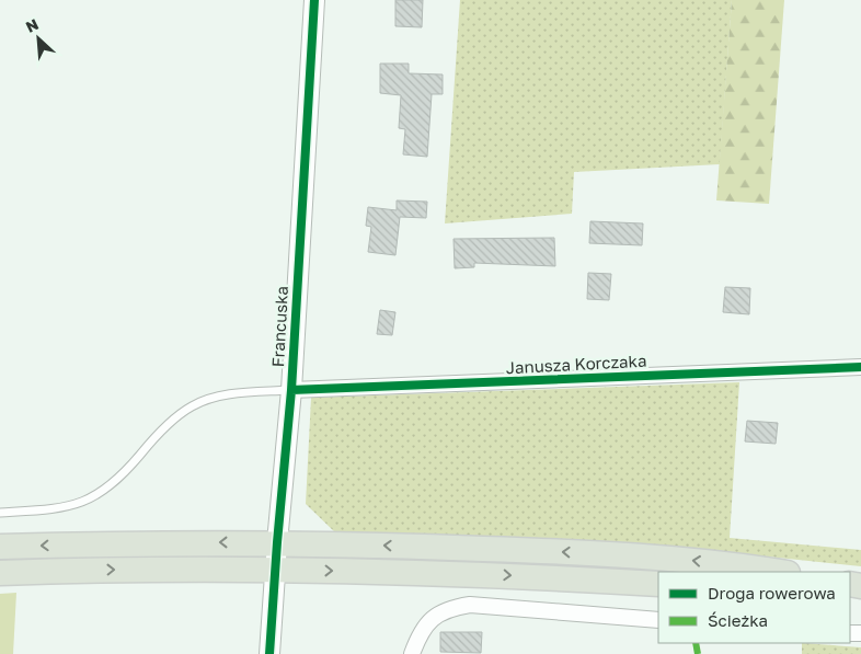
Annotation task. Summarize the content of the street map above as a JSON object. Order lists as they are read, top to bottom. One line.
{"streets":{"street":["Francuska","Janusza Korczaka"]},"crossings":[["Francuska","Janusza Korczaka"]],"legend":["Droga rowerowa","Ścieżka"],"north":"top left"}
